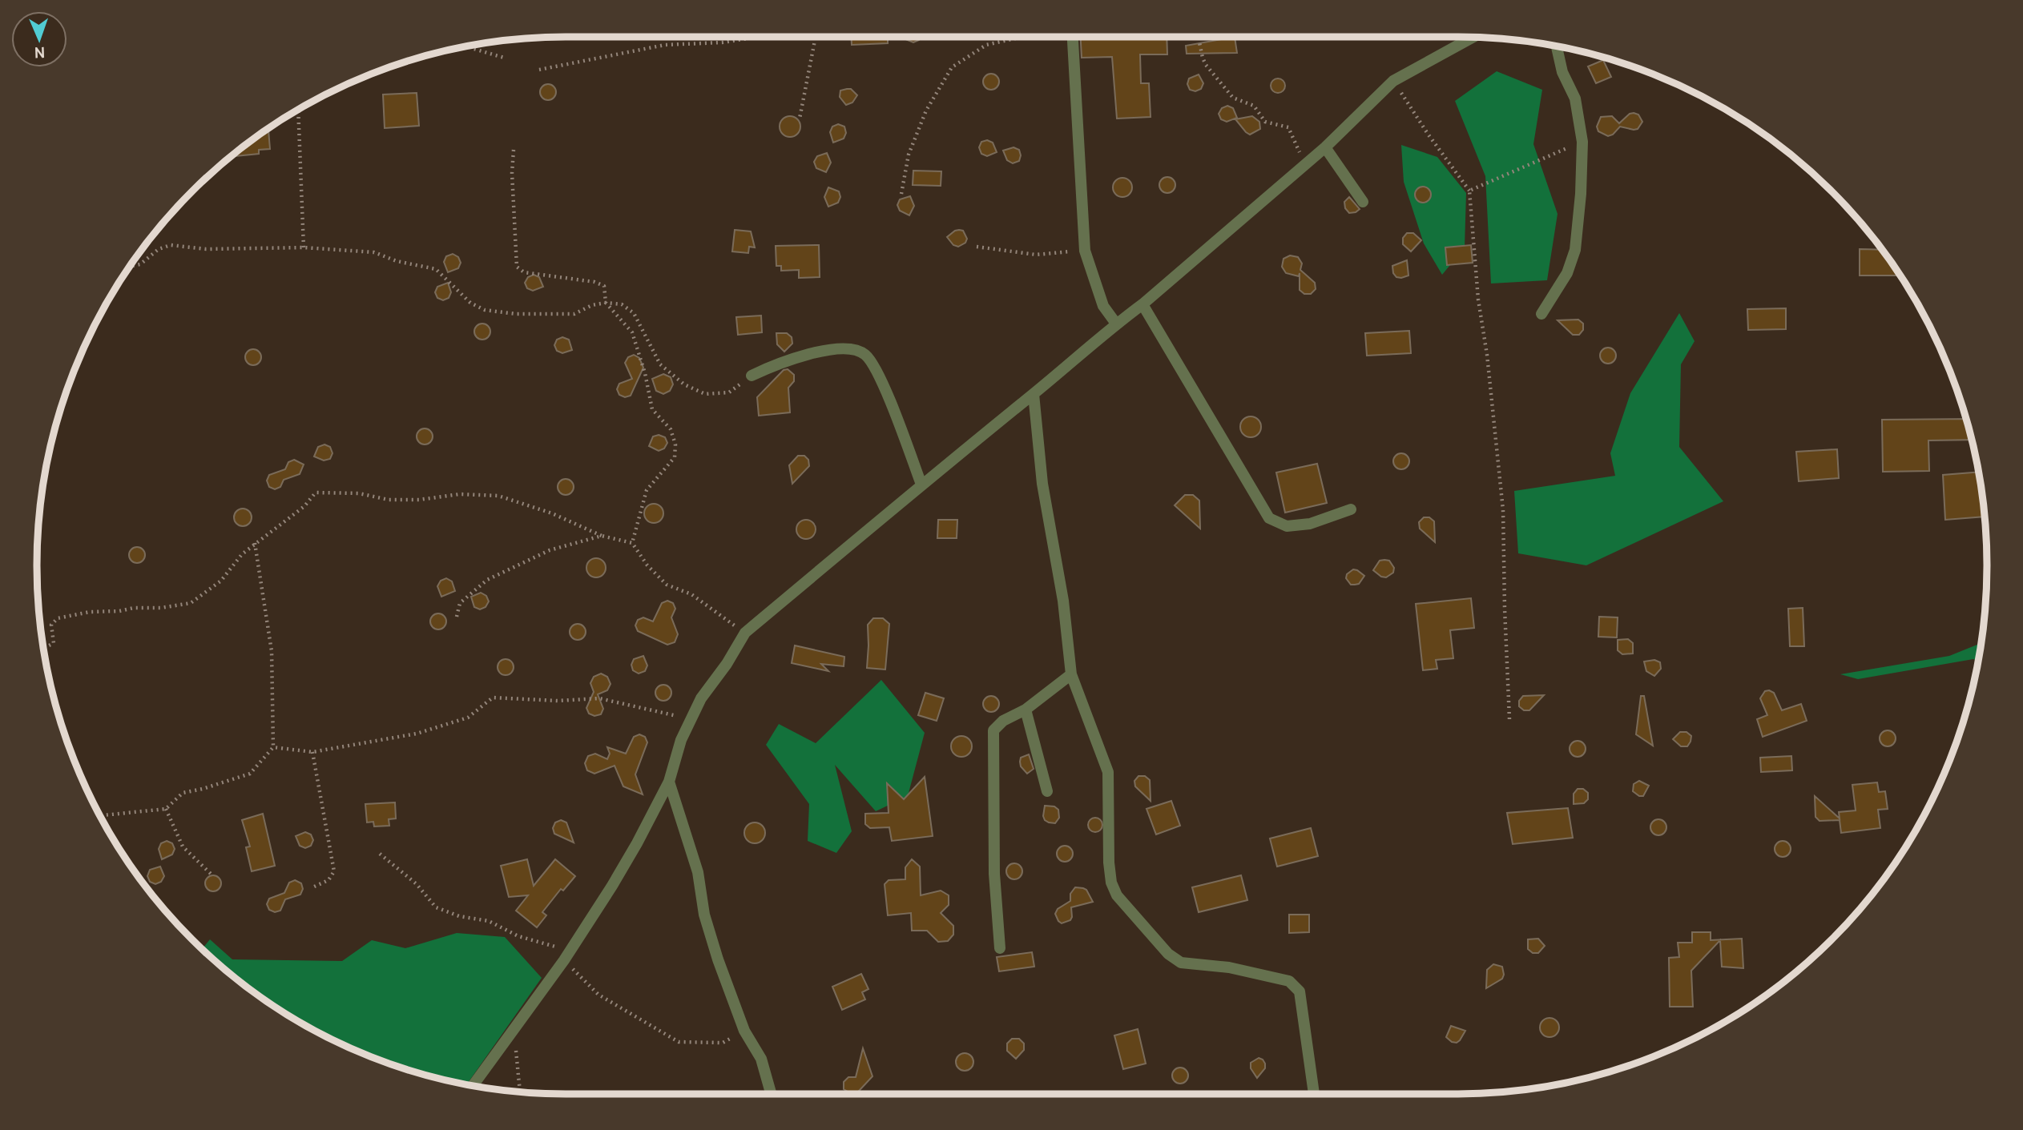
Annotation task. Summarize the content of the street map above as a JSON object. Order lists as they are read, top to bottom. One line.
{"north":"bottom"}
